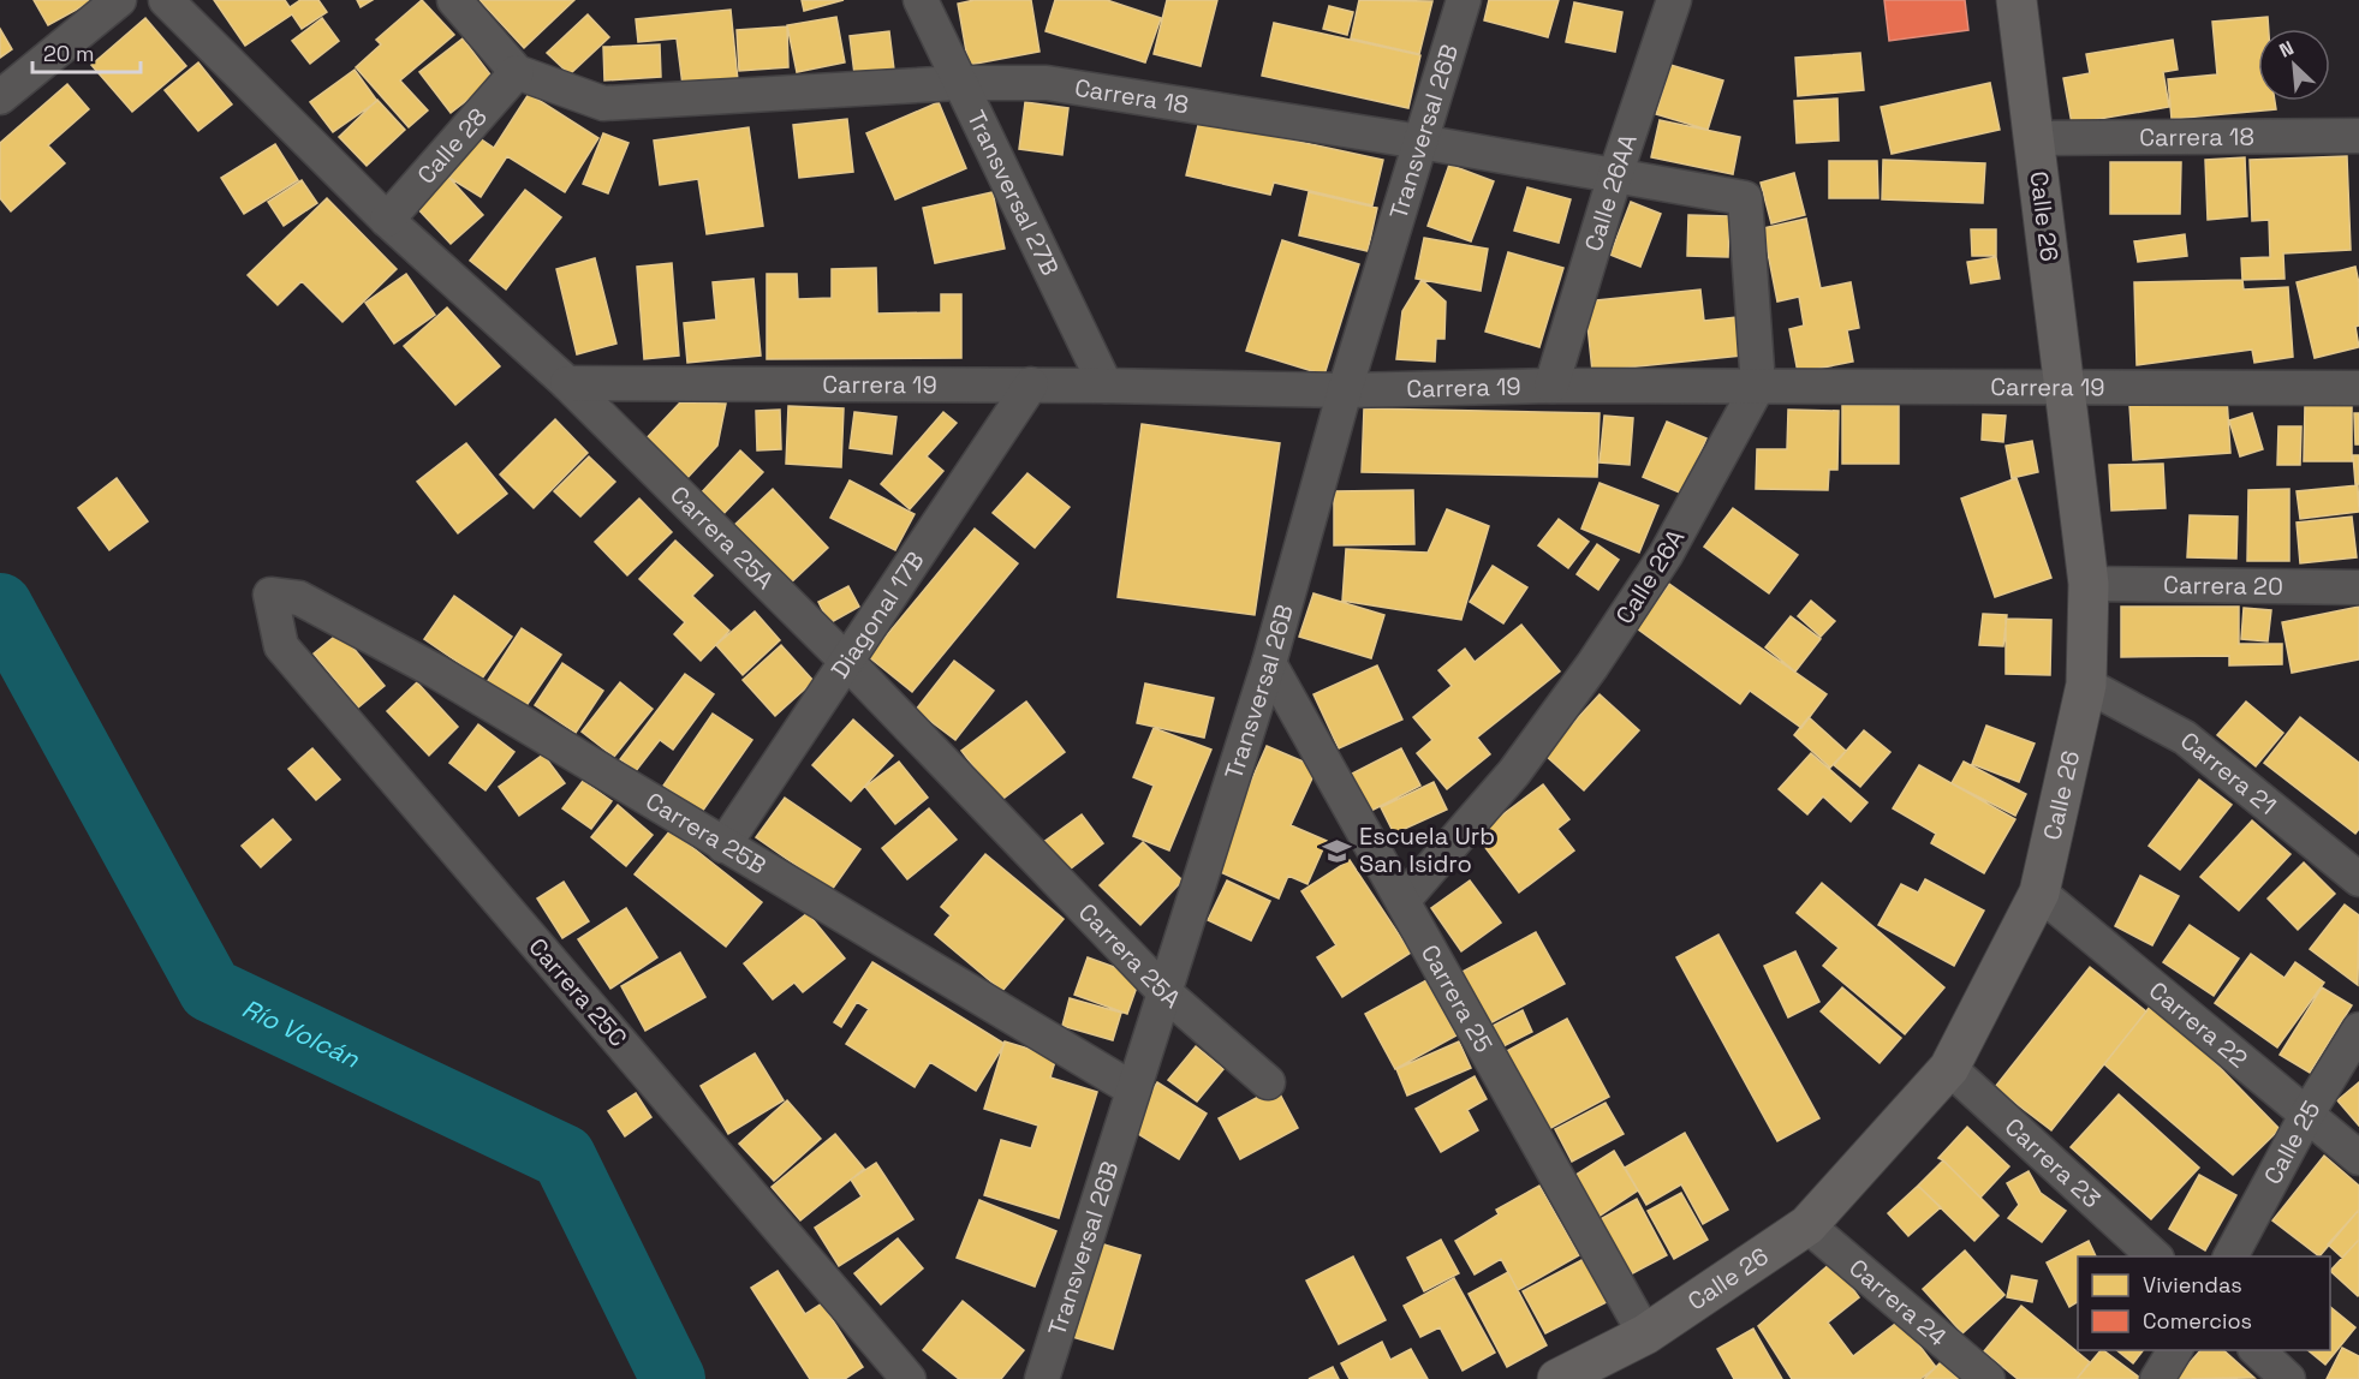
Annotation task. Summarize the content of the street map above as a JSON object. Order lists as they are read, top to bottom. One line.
{"streets":{"main road":["Calle 26"],"street":["Carrera 18","Transversal 26B","Calle 28","Calle 26AA","Transversal 27B","Carrera 19","Carrera 25A","Calle 26A","Carrera 20","Diagonal 17B","Carrera 21","Carrera 25B","Carrera 25C","Carrera 25","Carrera 22","Calle 25","Carrera 23","Carrera 24"]},"crossings":[["Carrera 18","Transversal 26B"],["Carrera 18","Calle 28"],["Carrera 18","Calle 26AA"],["Carrera 18","Transversal 27B"],["Carrera 18","Calle 26"],["Carrera 18","Carrera 19"],["Carrera 18","Calle 26A"],["Transversal 26B","Carrera 19"],["Transversal 26B","Carrera 25A"],["Transversal 26B","Carrera 25B"],["Transversal 26B","Carrera 25"],["Calle 28","Carrera 25A"],["Calle 26AA","Carrera 19"],["Transversal 27B","Carrera 19"],["Calle 26","Carrera 19"],["Calle 26","Carrera 20"],["Calle 26","Carrera 21"],["Calle 26","Carrera 25"],["Calle 26","Carrera 22"],["Calle 26","Carrera 23"],["Calle 26","Carrera 24"],["Carrera 19","Carrera 25A"],["Carrera 19","Calle 26A"],["Carrera 19","Diagonal 17B"],["Carrera 25A","Diagonal 17B"],["Calle 26A","Carrera 25"],["Diagonal 17B","Carrera 25B"],["Carrera 25B","Carrera 25C"],["Carrera 22","Calle 25"]],"water":["Río Volcán"],"places":{"school or university":["Escuela Urb San Isidro"]},"legend":["Viviendas","Comercios"],"scale_bar":"20 m","north":"top left"}
